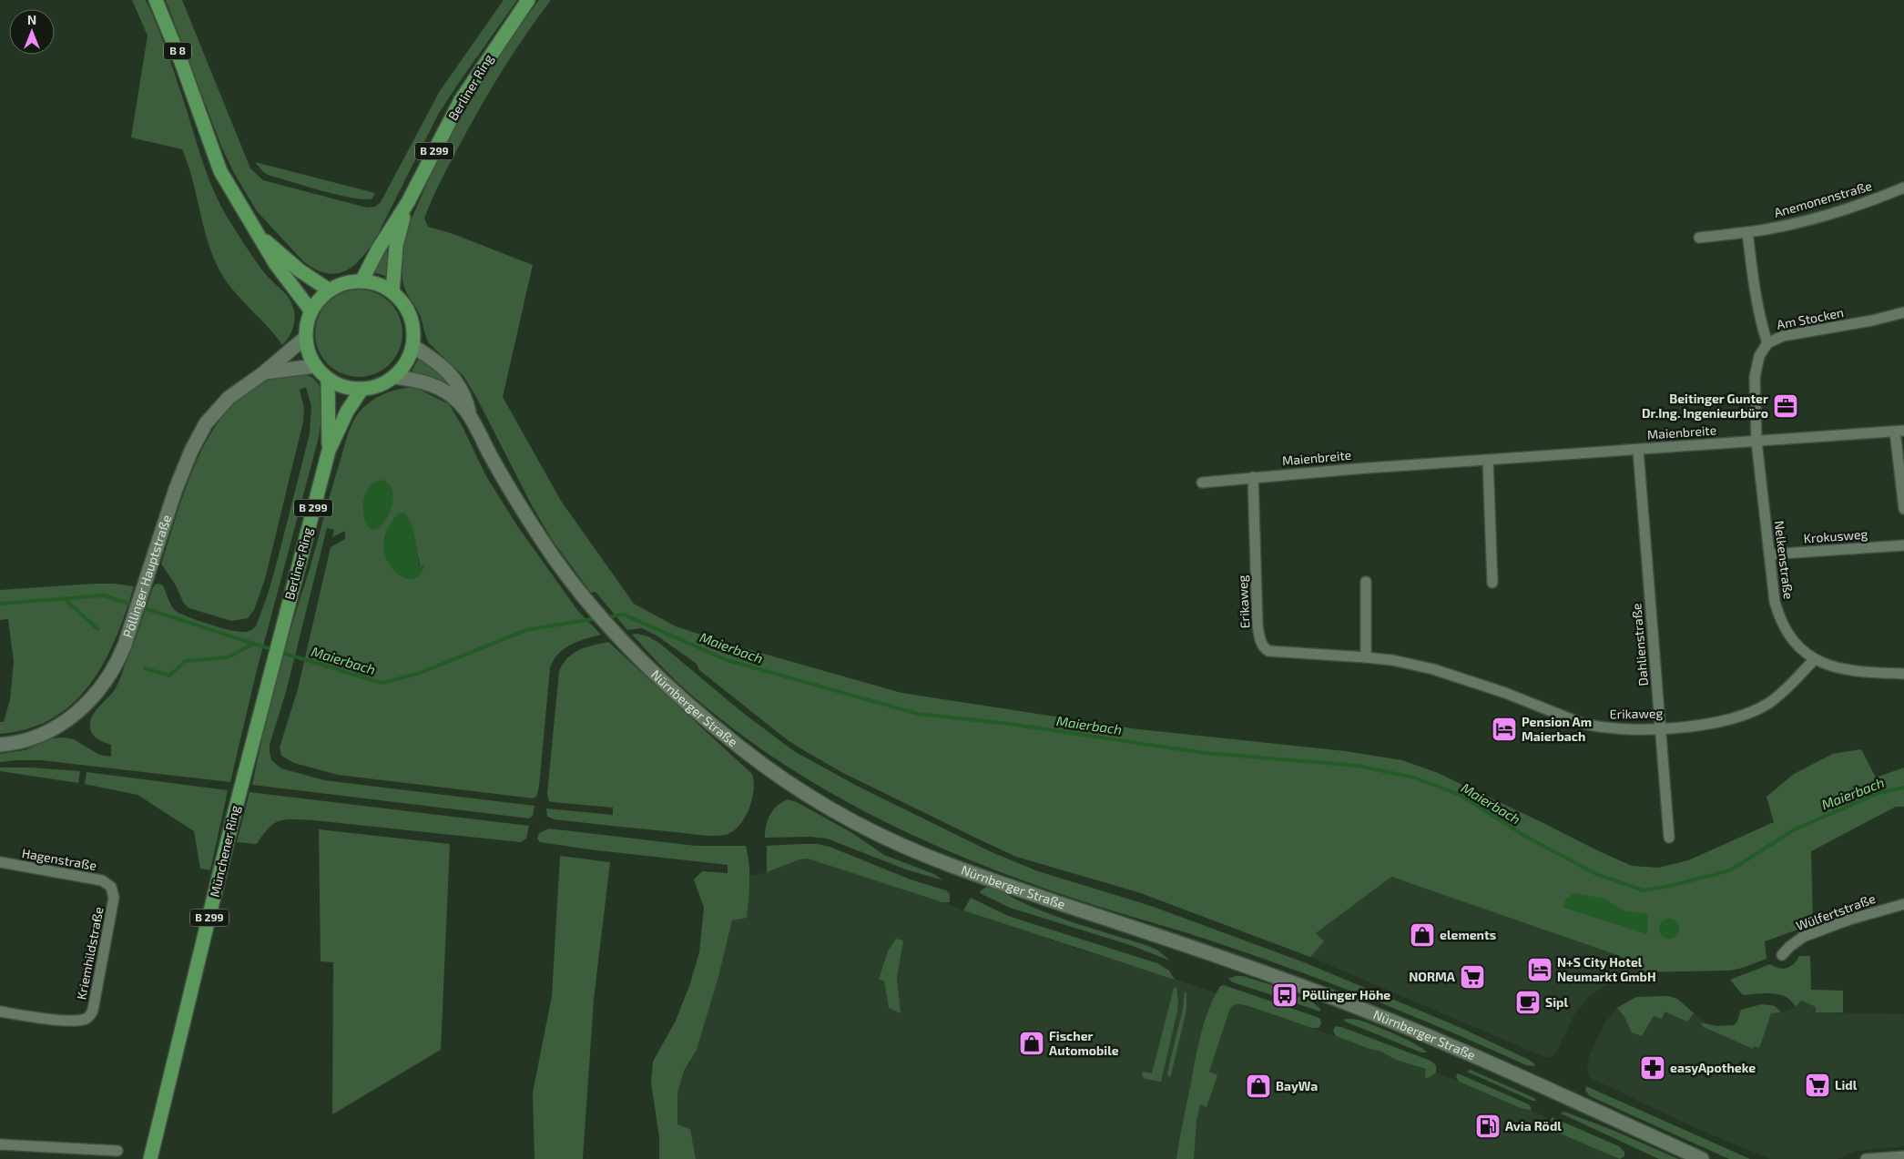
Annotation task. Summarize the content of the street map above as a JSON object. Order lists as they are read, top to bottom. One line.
{"streets":{"main road":["B 8","Berliner Ring","B 299","Pöllinger Hauptstraße","Nürnberger Straße","Münchener Ring"],"street":["Anemonenstraße","Am Stocken","Maienbreite","Krokusweg","Nelkenstraße","Erikaweg","Dahlienstraße","Hagenstraße","Wülfertstraße","Kriemhildstraße"]},"crossings":[["B 8","Berliner Ring"],["B 8","Pöllinger Hauptstraße"],["B 8","Nürnberger Straße"],["Berliner Ring","Pöllinger Hauptstraße"],["Berliner Ring","Nürnberger Straße"],["Berliner Ring","Münchener Ring"],["Am Stocken","Maienbreite"],["Am Stocken","Nelkenstraße"],["Maienbreite","Nelkenstraße"],["Maienbreite","Erikaweg"],["Maienbreite","Dahlienstraße"],["Krokusweg","Nelkenstraße"],["Nelkenstraße","Erikaweg"],["Pöllinger Hauptstraße","Nürnberger Straße"],["Erikaweg","Dahlienstraße"],["Hagenstraße","Kriemhildstraße"]],"water":["Maierbach"],"places":{"office":["Beitinger Gunter Dr.Ing. Ingenieurbüro"],"hotel":["Pension Am Maierbach","N+S City Hotel Neumarkt GmbH"],"shop":["elements","Fischer Automobile","BayWa"],"supermarket":["NORMA","Lidl"],"bus stop":["Pöllinger Höhe"],"cafe":["Sipl"],"pharmacy":["easyApotheke"],"fuel station":["Avia Rödl"]},"north":"top"}
